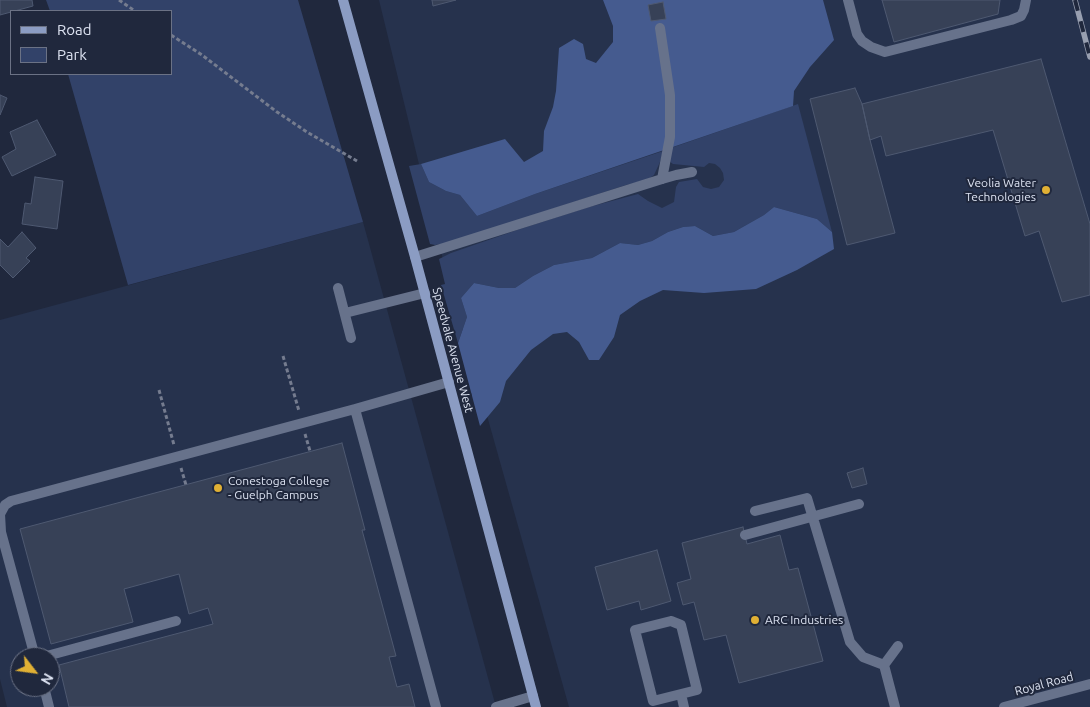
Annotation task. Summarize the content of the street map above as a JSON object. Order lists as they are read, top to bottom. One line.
{"streets":{"main road":["Speedvale Avenue West"],"street":["Royal Road"]},"places":["Veolia Water Technologies","Conestoga College - Guelph Campus","ARC Industries"],"legend":["Road","Park"],"north":"bottom right"}
